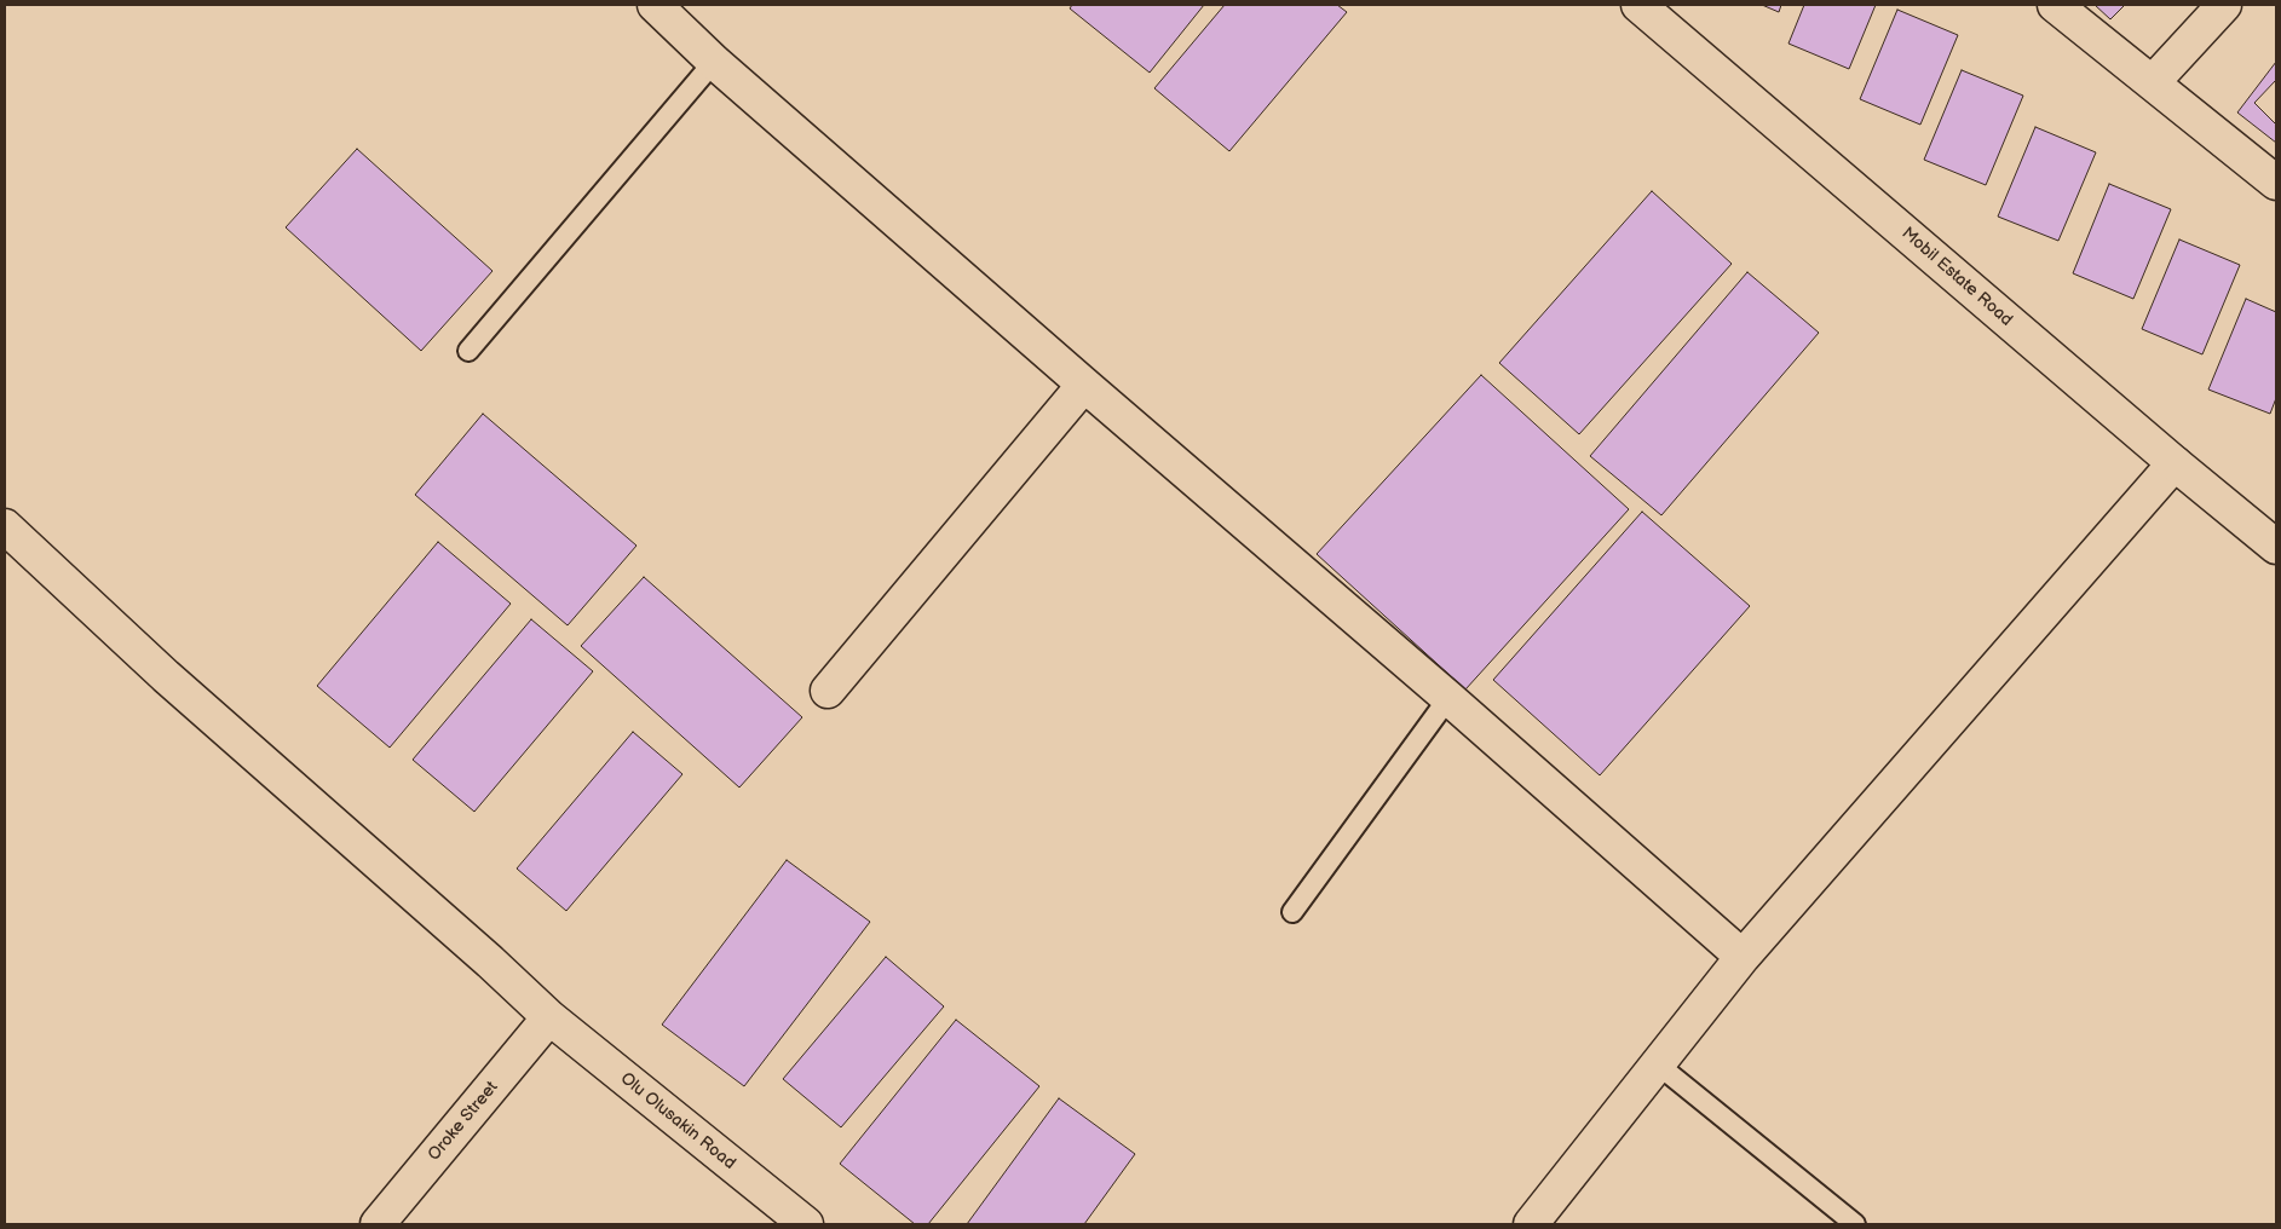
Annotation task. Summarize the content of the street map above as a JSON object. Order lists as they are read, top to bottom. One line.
{"streets":{"street":["Mobil Estate Road","Oroke Street","Olu Olusakin Road"]},"crossings":[["Oroke Street","Olu Olusakin Road"]]}
